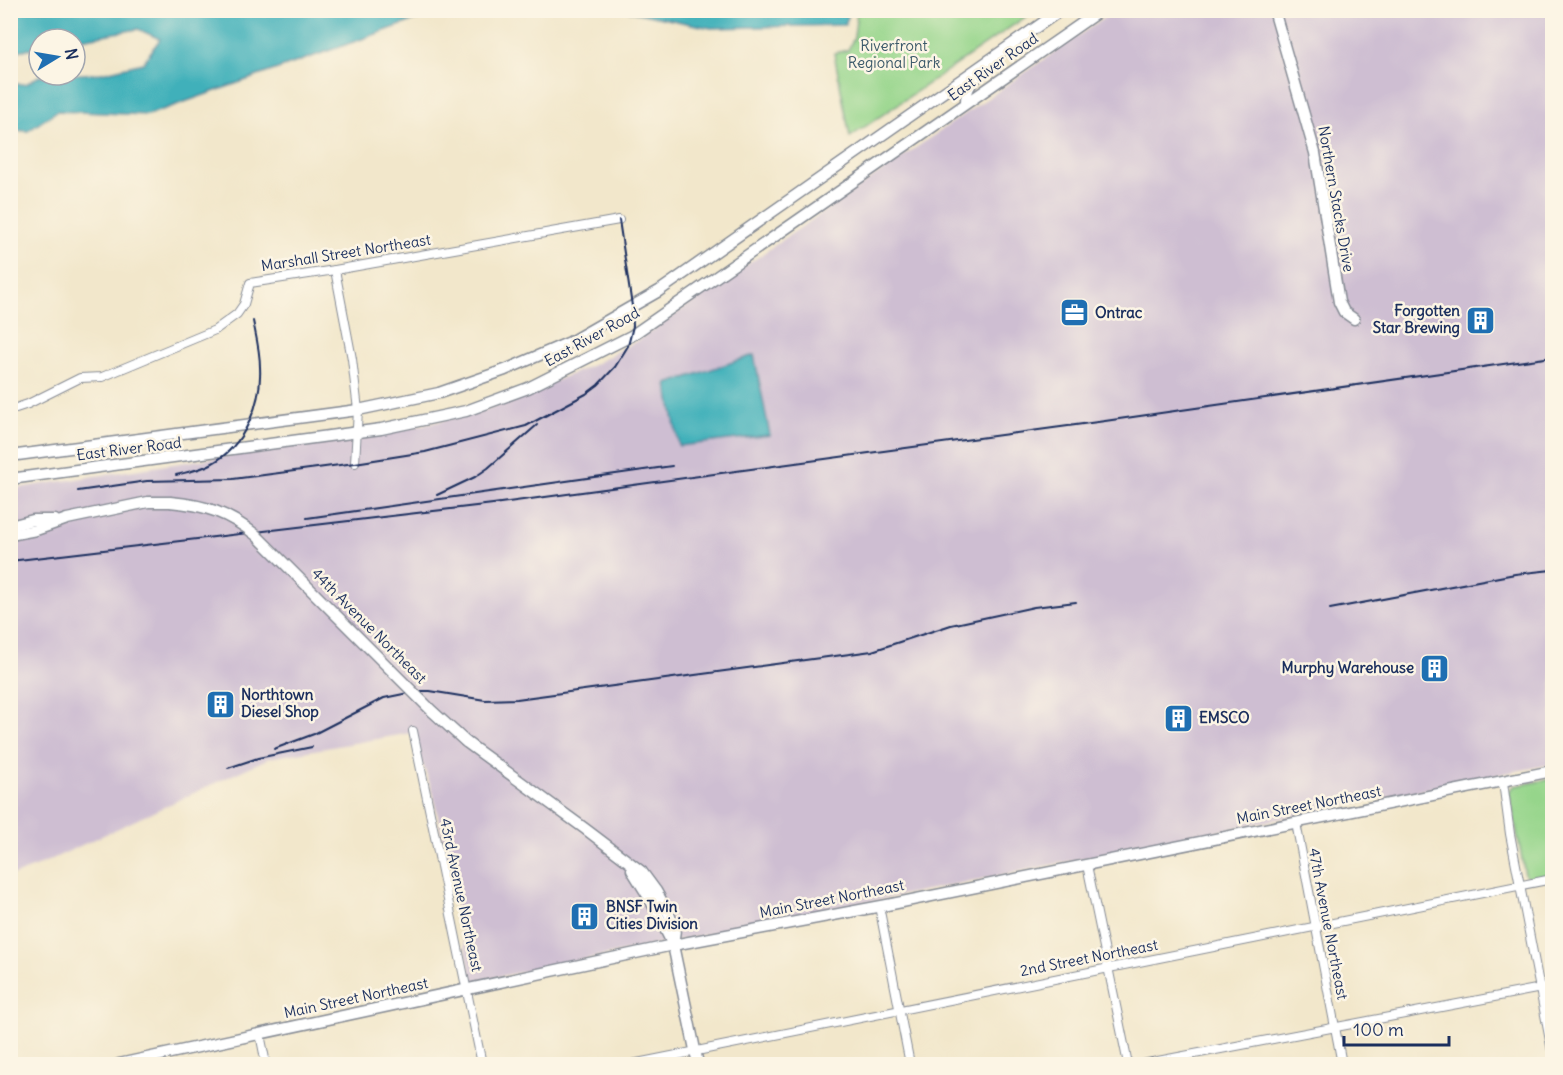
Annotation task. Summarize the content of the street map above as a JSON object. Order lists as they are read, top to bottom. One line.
{"streets":{"street":["East River Road","Northern Stacks Drive","Marshall Street Northeast","44th Avenue Northeast","Main Street Northeast","43rd Avenue Northeast","47th Avenue Northeast","2nd Street Northeast"]},"crossings":[["44th Avenue Northeast","Main Street Northeast"],["44th Avenue Northeast","2nd Street Northeast"],["Main Street Northeast","43rd Avenue Northeast"],["Main Street Northeast","47th Avenue Northeast"],["47th Avenue Northeast","2nd Street Northeast"]],"parks":["Riverfront Regional Park"],"places":{"office":["Ontrac"],"building":["Forgotten Star Brewing","Murphy Warehouse","Northtown Diesel Shop","EMSCO","BNSF Twin Cities Division"]},"scale_bar":"100 m","north":"right"}
